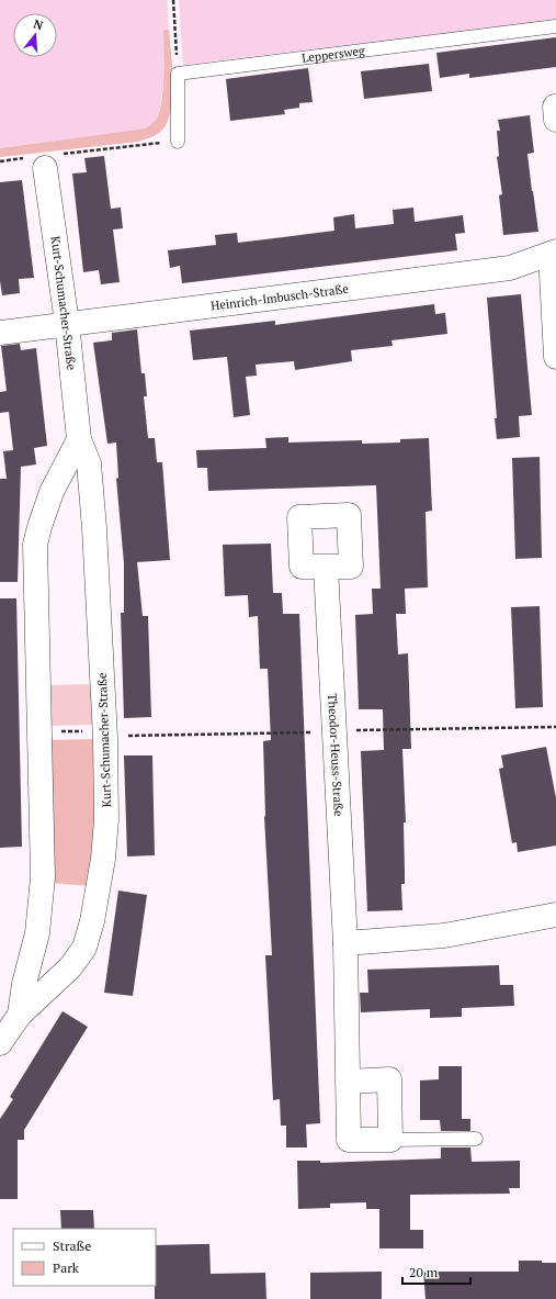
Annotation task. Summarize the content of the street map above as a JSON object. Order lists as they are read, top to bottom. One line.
{"streets":{"street":["Heinrich-Imbusch-Straße","Kurt-Schumacher-Straße","Theodor-Heuss-Straße"],"lane":["Leppersweg"]},"crossings":[["Heinrich-Imbusch-Straße","Kurt-Schumacher-Straße"]],"legend":["Straße","Park"],"scale_bar":"20 m","north":"top"}
